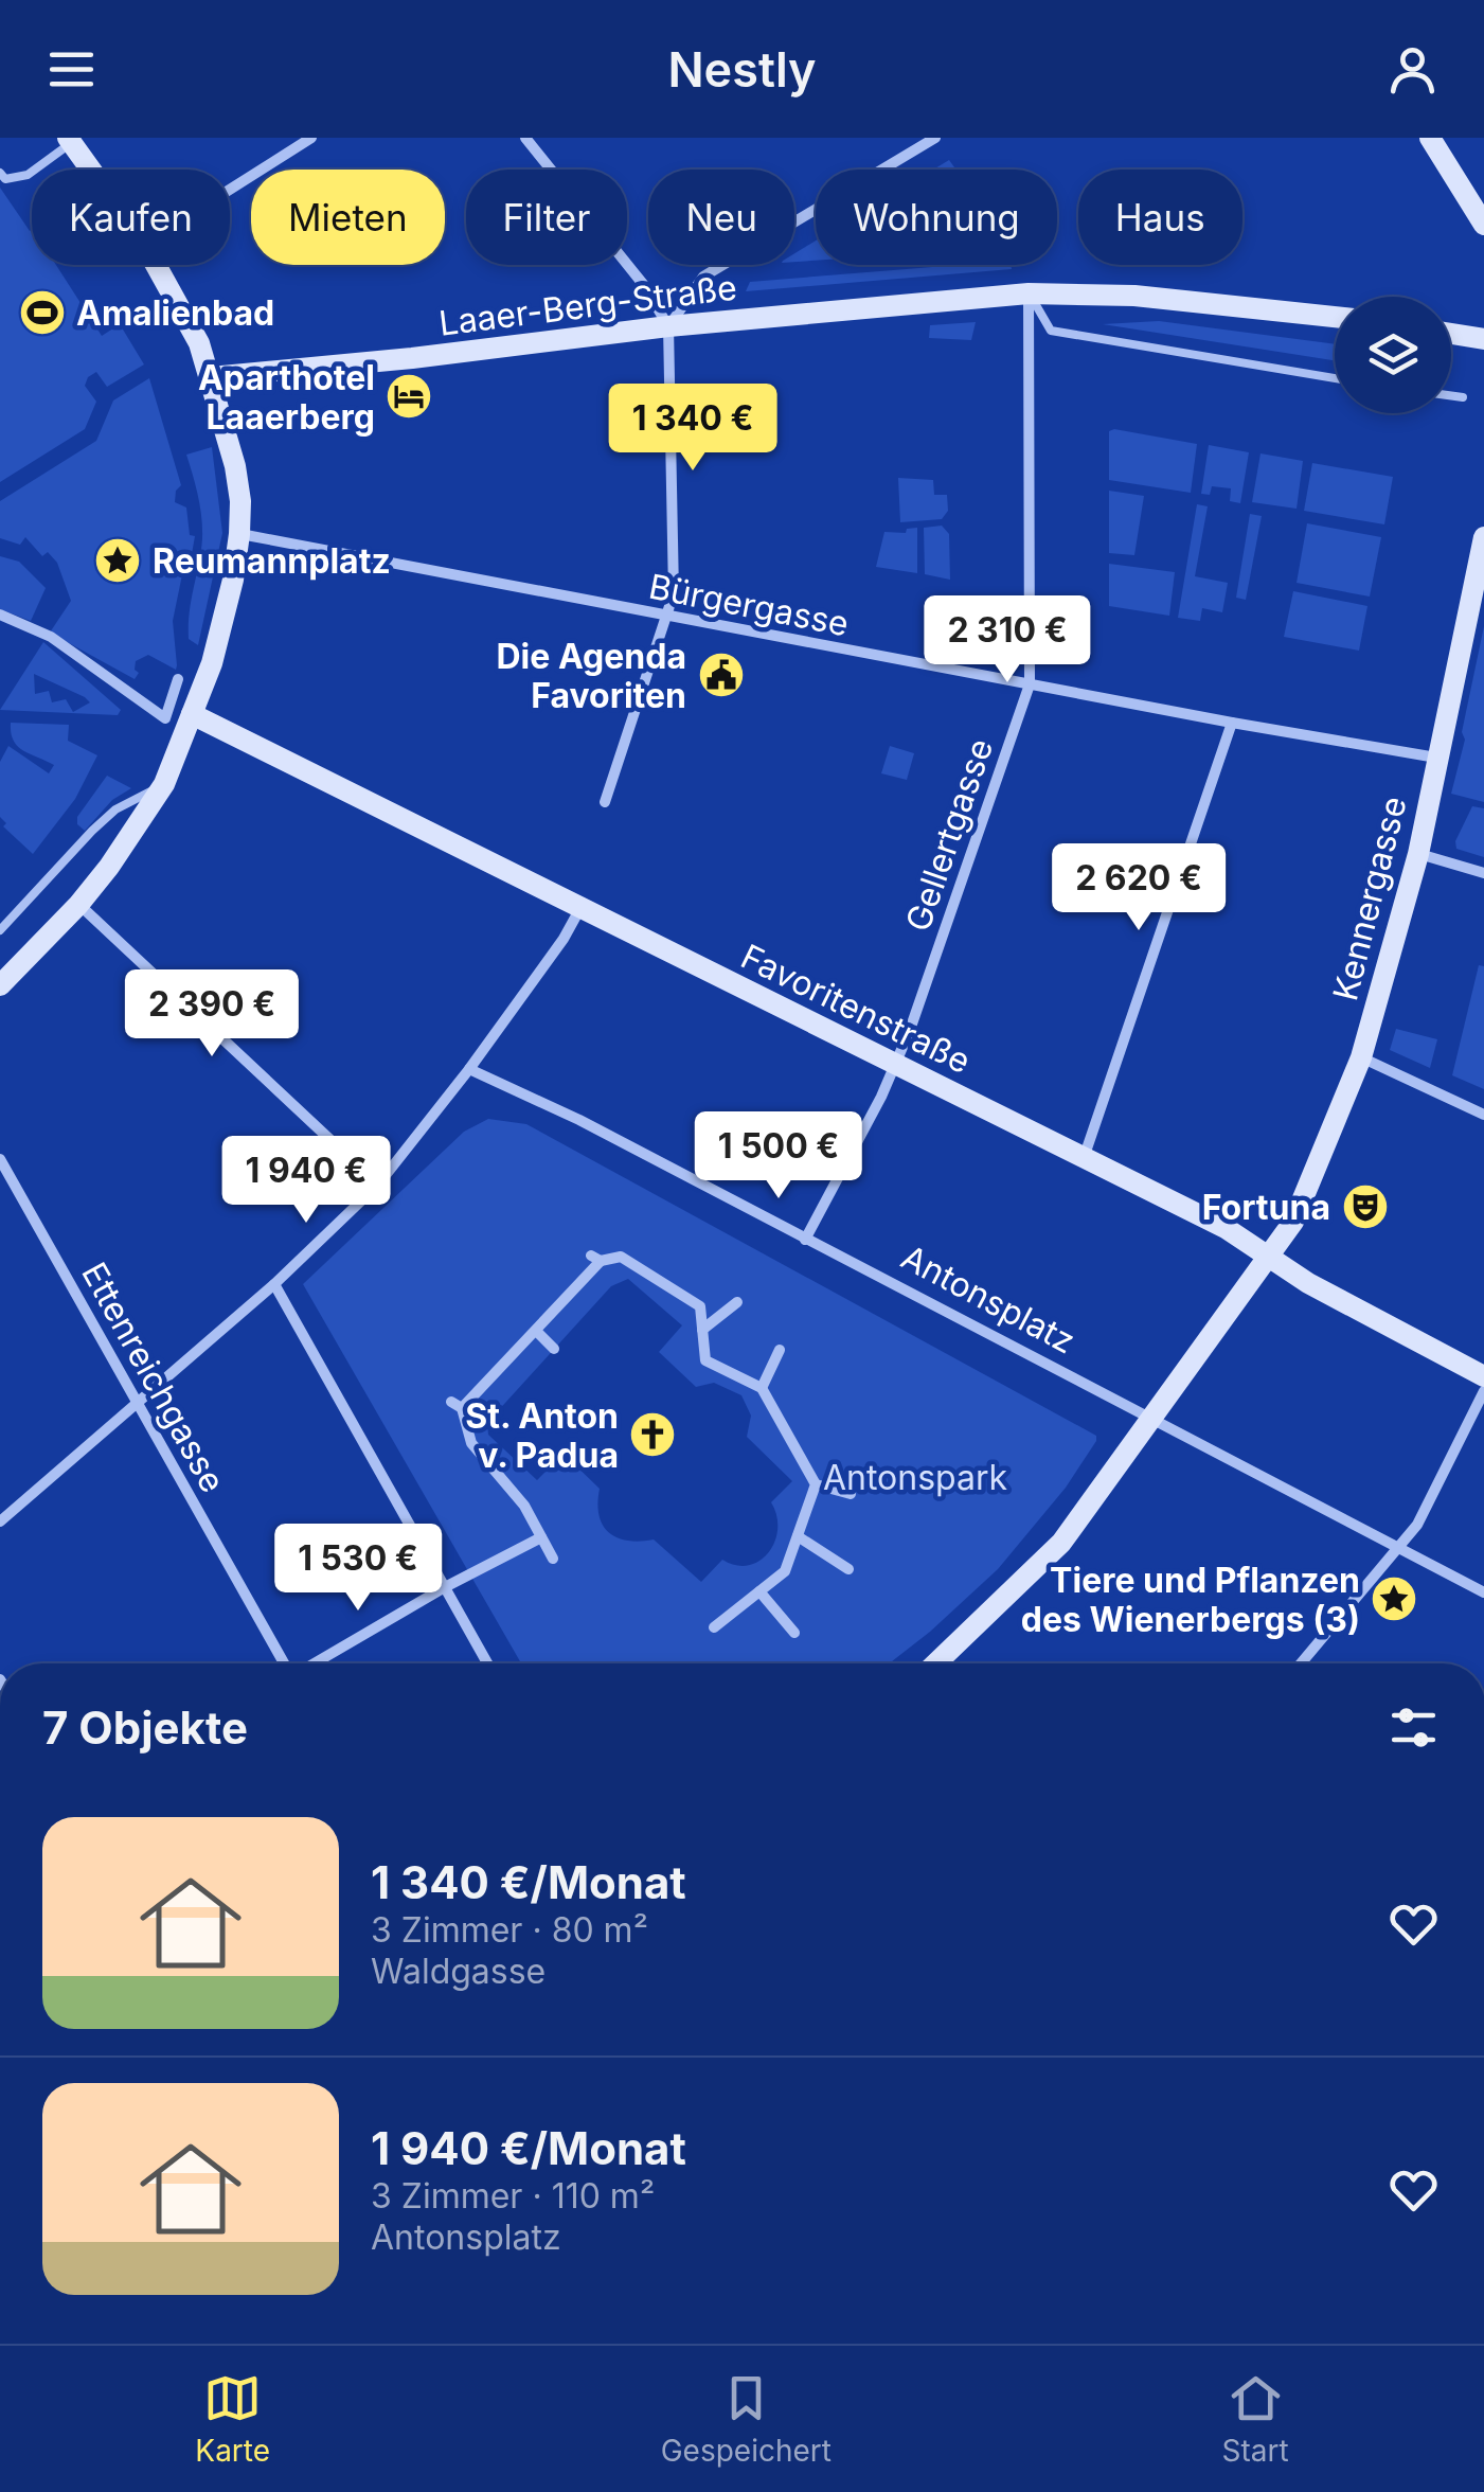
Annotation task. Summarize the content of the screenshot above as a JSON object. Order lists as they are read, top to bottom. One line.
{"streets":{"main road":["Laaer-Berg-Straße","Kennergasse","Favoritenstraße"],"street":["Bürgergasse","Gellertgasse","Antonsplatz","Ettenreichgasse"]},"crossings":[["Laaer-Berg-Straße","Gellertgasse"],["Bürgergasse","Gellertgasse"],["Bürgergasse","Kennergasse"],["Gellertgasse","Favoritenstraße"],["Gellertgasse","Antonsplatz"],["Kennergasse","Favoritenstraße"],["Kennergasse","Antonsplatz"]],"parks":["Antonspark"],"places":{"sports":["Amalienbad"],"hotel":["Aparthotel Laaerberg"],"place":["Reumannplatz","Tiere und Pflanzen des Wienerbergs (3)"],"public building":["Die Agenda Favoriten"],"theatre":["Fortuna"],"church":["St. Anton v. Padua"]},"page":{"header":"Nestly","chip":["Kaufen","Mieten","Filter","Neu","Wohnung","Haus"],"price":["1 340 €","2 310 €","2 620 €","2 390 €","1 500 €","1 940 €","1 530 €"],"heading":"7 Objekte","list":[{"name":"1 340 €/Monat","note":"3 Zimmer · 80 m² · Waldgasse"},{"name":"1 940 €/Monat","note":"3 Zimmer · 110 m² · Antonsplatz"}],"tabs":["Karte","Gespeichert","Start"]}}
